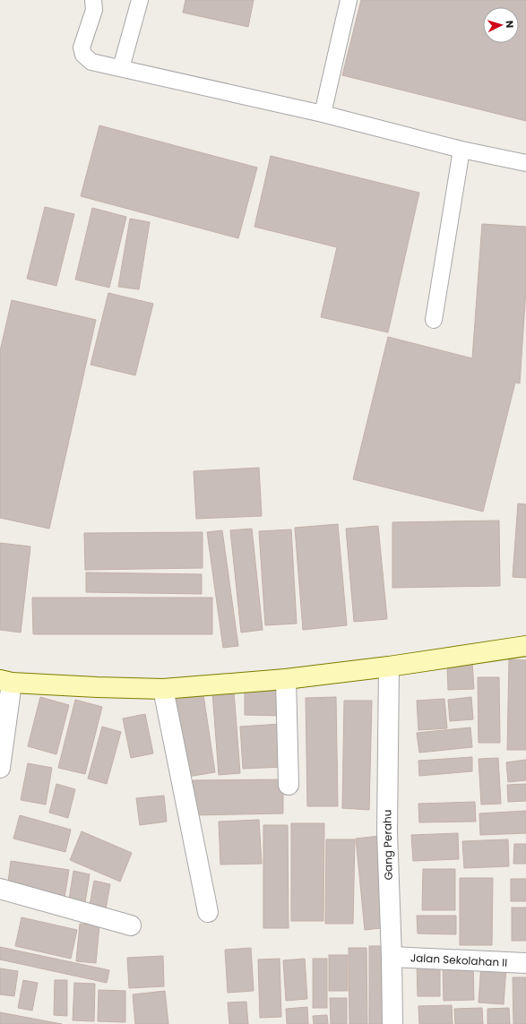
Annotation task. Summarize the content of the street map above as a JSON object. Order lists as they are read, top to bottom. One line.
{"streets":{"street":["Gang Perahu","Jalan Sekolahan II"]},"crossings":[["Gang Perahu","Jalan Sekolahan II"]],"north":"right"}
